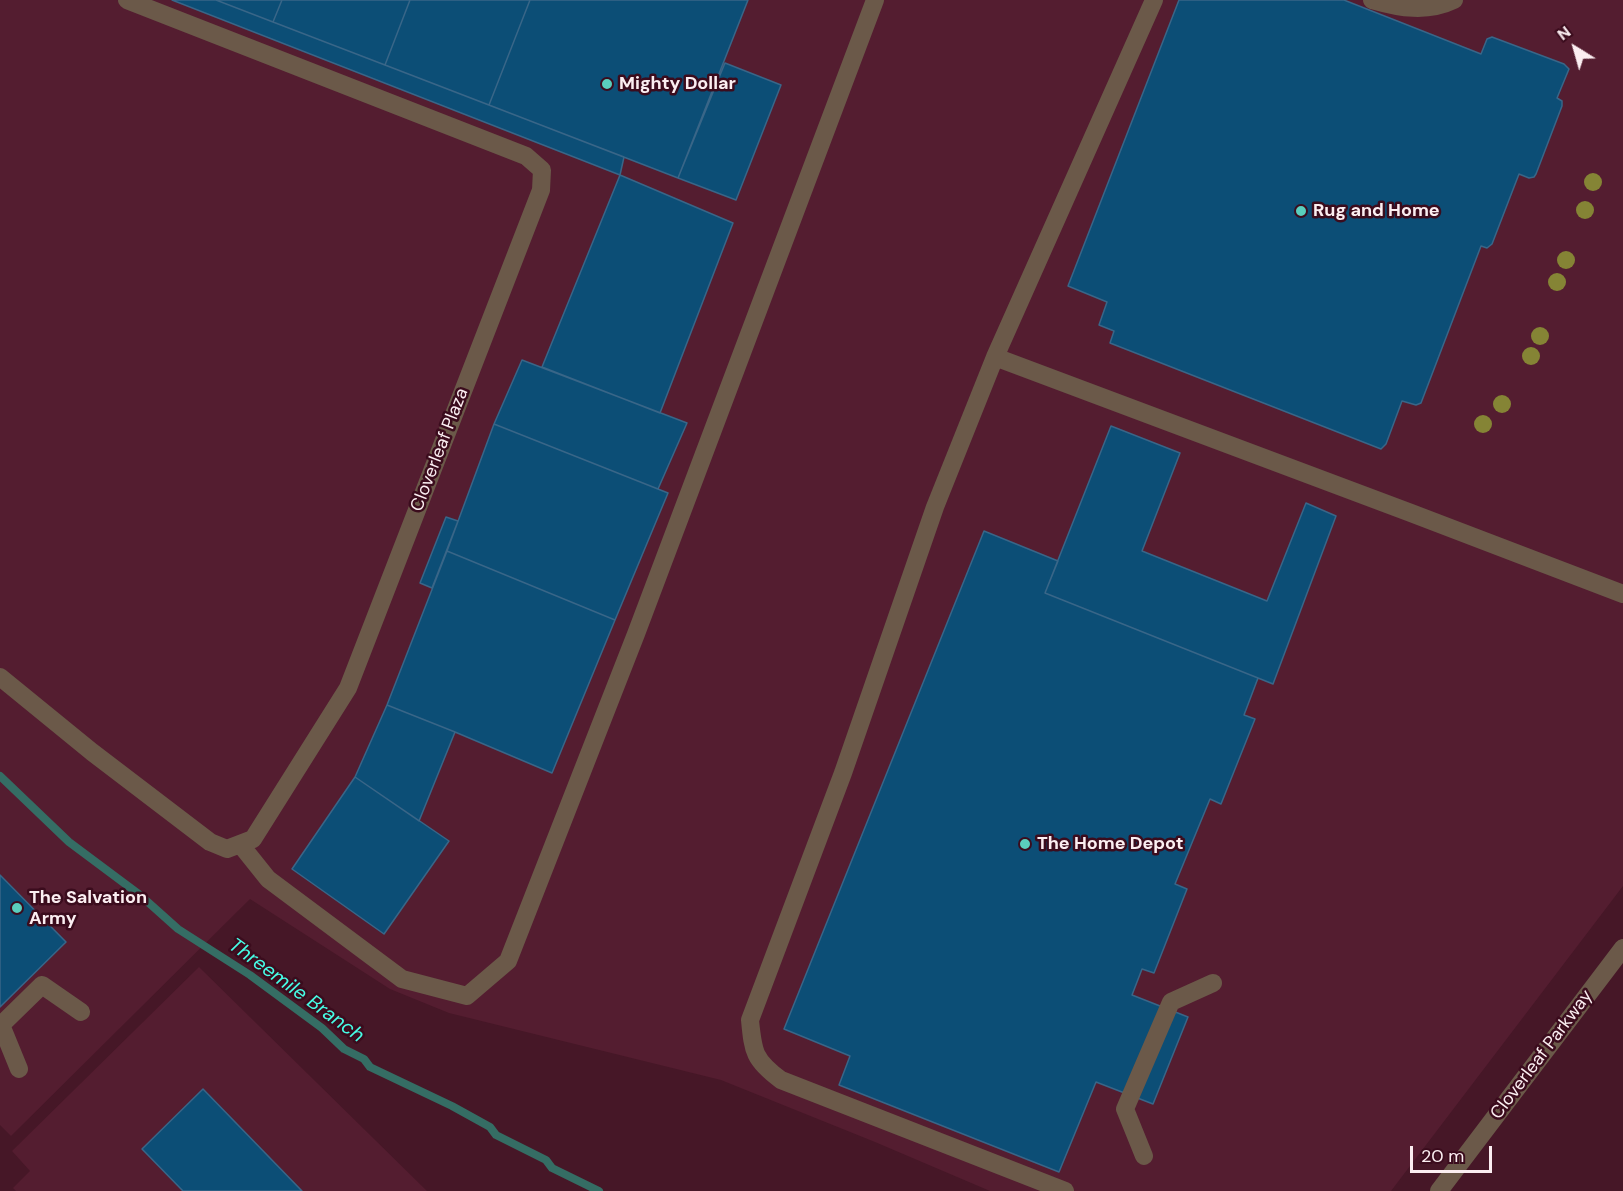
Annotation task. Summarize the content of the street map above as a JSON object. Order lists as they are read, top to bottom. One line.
{"streets":{"street":["Cloverleaf Plaza","Cloverleaf Parkway"]},"water":["Threemile Branch"],"places":["Mighty Dollar","Rug and Home","The Home Depot","The Salvation Army"],"scale_bar":"20 m","north":"top left"}
